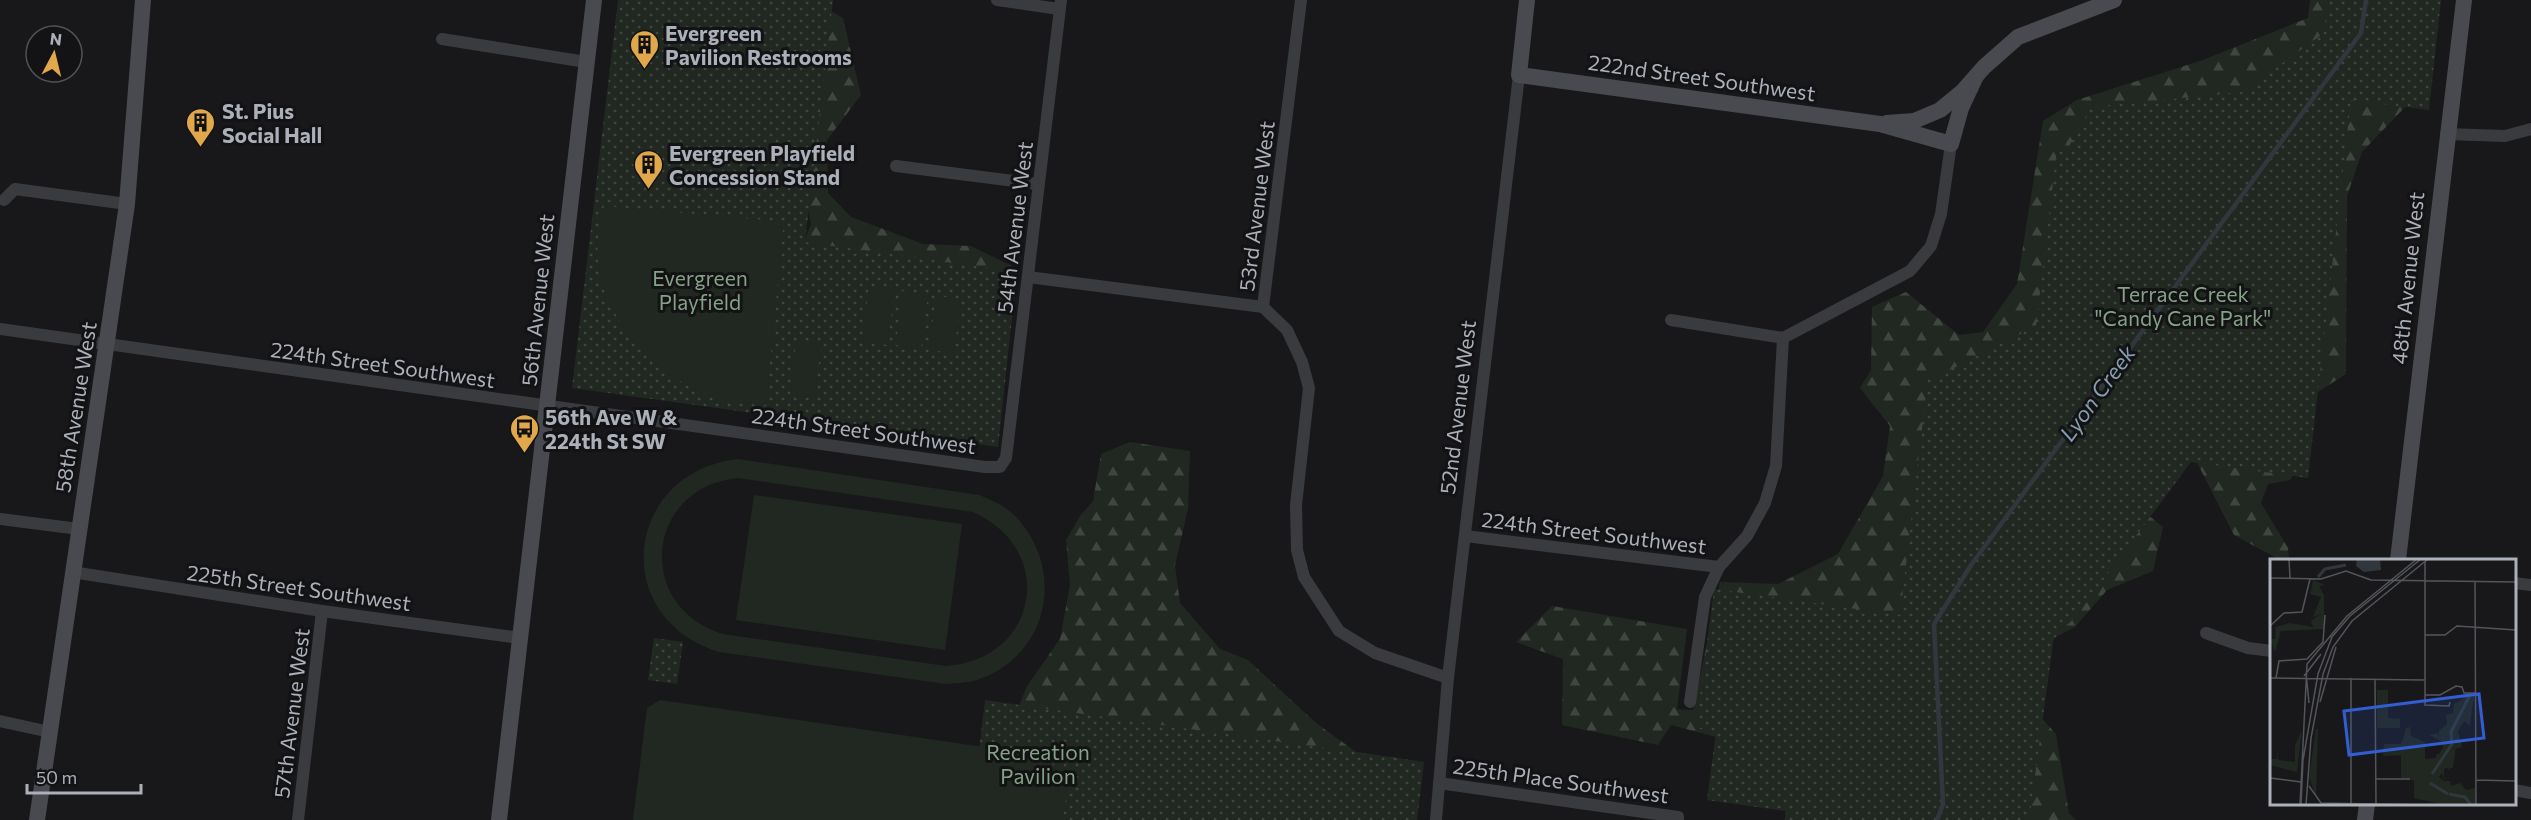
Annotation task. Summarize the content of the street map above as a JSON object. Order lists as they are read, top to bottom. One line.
{"streets":{"street":["222nd Street Southwest","53rd Avenue West","54th Avenue West","48th Avenue West","56th Avenue West","224th Street Southwest","58th Avenue West","52nd Avenue West","225th Street Southwest","57th Avenue West","225th Place Southwest"]},"crossings":[["222nd Street Southwest","52nd Avenue West"],["53rd Avenue West","52nd Avenue West"],["54th Avenue West","224th Street Southwest"],["56th Avenue West","224th Street Southwest"],["56th Avenue West","225th Street Southwest"],["224th Street Southwest","58th Avenue West"],["224th Street Southwest","52nd Avenue West"],["58th Avenue West","225th Street Southwest"],["52nd Avenue West","225th Place Southwest"],["225th Street Southwest","57th Avenue West"]],"water":["Lyon Creek"],"parks":["Evergreen Playfield","Terrace Creek \"Candy Cane Park\"","Recreation Pavilion"],"places":{"building":["Evergreen Pavilion Restrooms","St. Pius Social Hall","Evergreen Playfield Concession Stand"],"bus stop":["56th Ave W & 224th St SW"]},"scale_bar":"50 m","north":"top"}
